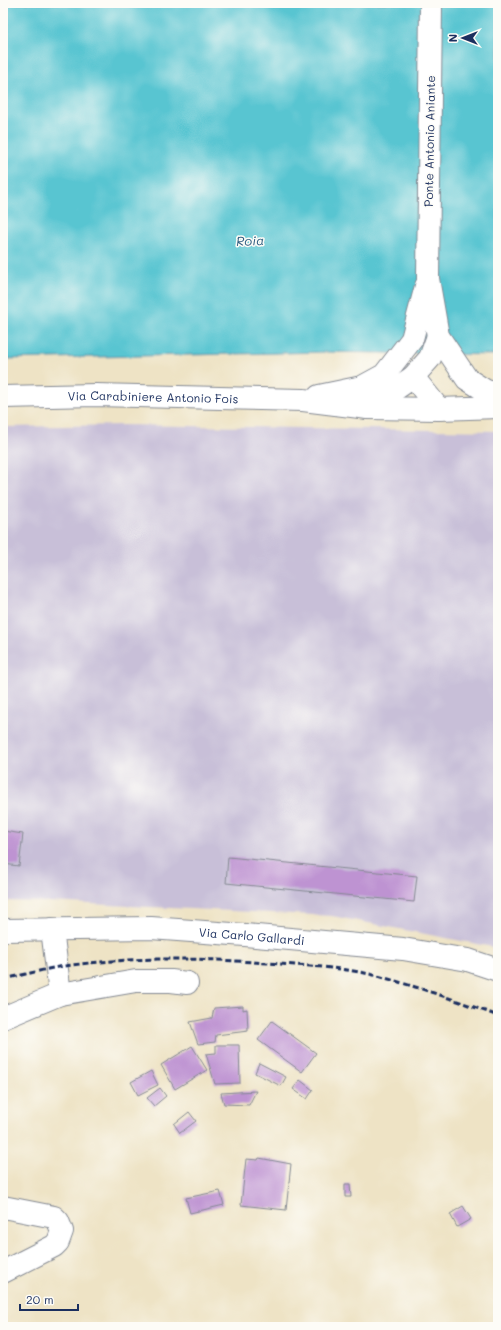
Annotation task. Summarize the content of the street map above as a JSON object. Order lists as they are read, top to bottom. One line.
{"streets":{"street":["Ponte Antonio Aniante","Via Carabiniere Antonio Fois","Via Carlo Gallardi"]},"crossings":[["Ponte Antonio Aniante","Via Carabiniere Antonio Fois"]],"water":["Roia"],"scale_bar":"20 m","north":"left"}
